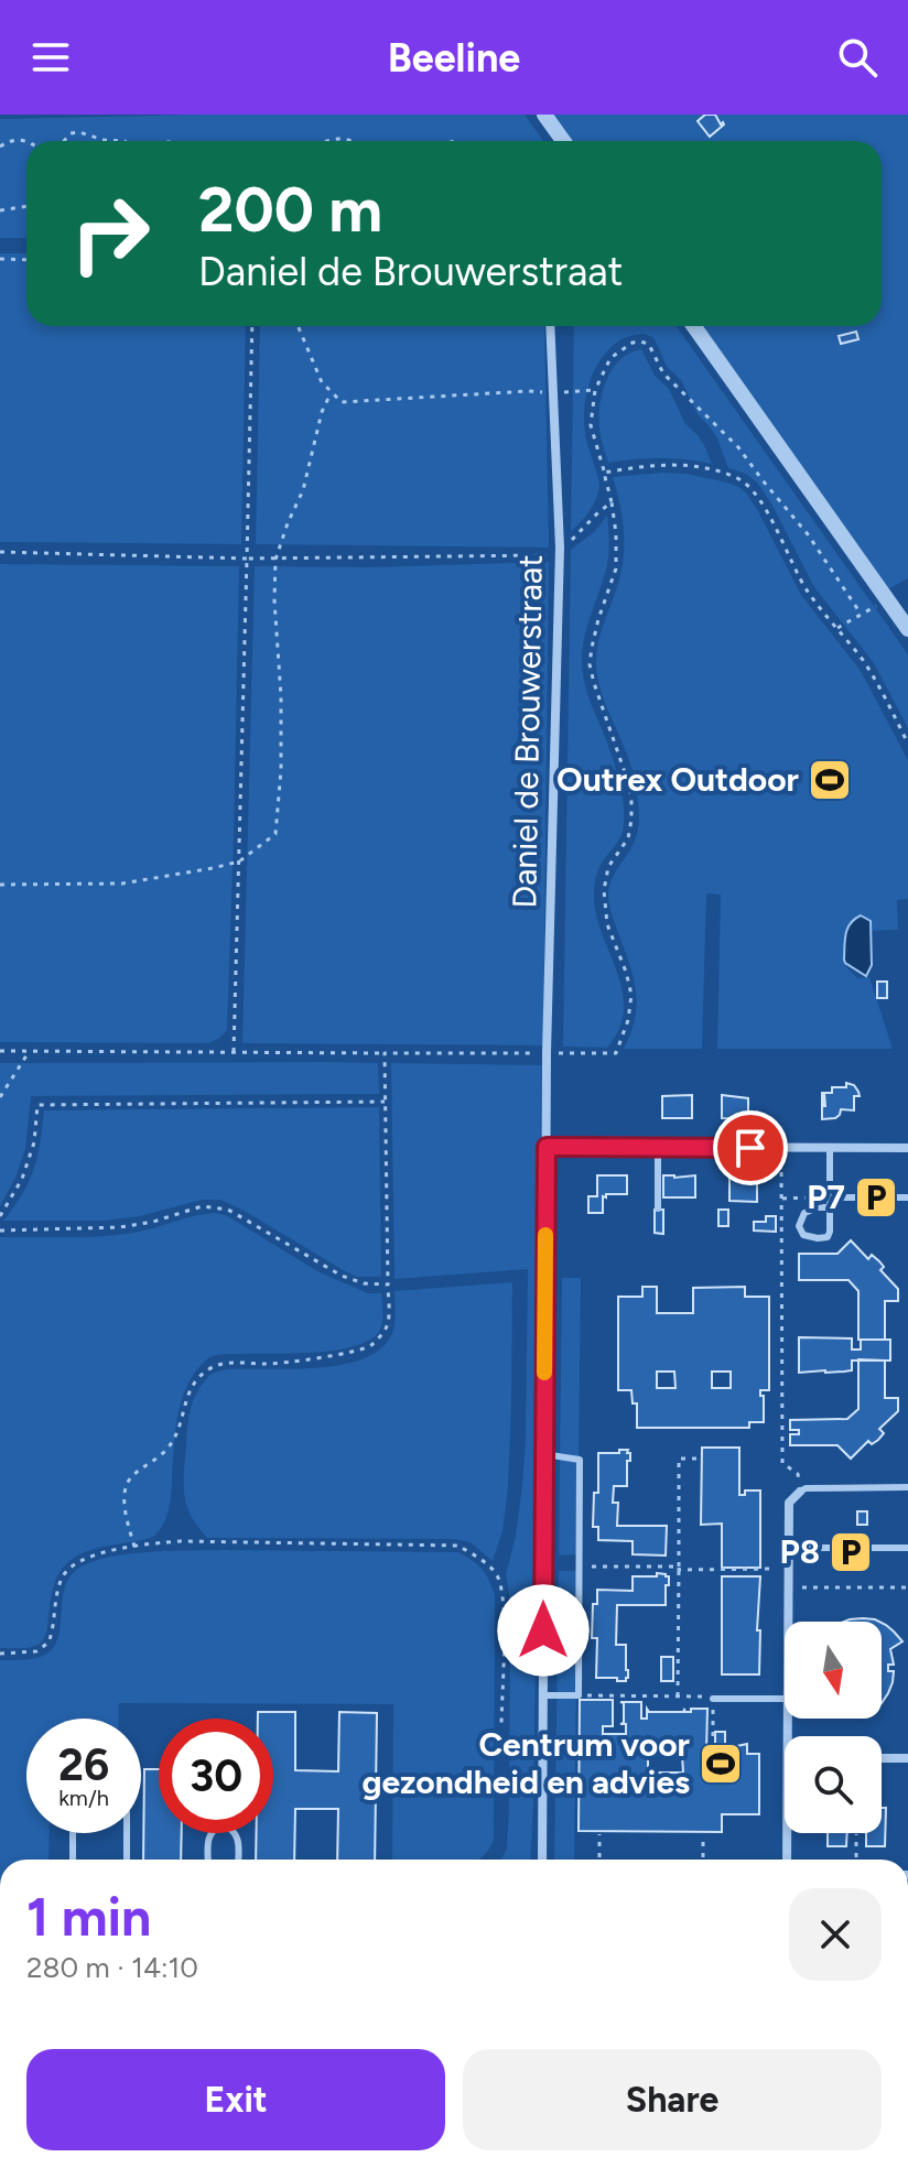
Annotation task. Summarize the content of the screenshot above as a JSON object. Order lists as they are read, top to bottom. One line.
{"streets":{"street":["Daniel de Brouwerstraat"]},"places":{"sports":["Outrex Outdoor","Centrum voor gezondheid en advies"],"parking":["P7","P8"]},"north":"bottom","page":{"header":"Beeline","turn":["200 m","Daniel de Brouwerstraat"],"speed":"26 km/h","limit":"30","heading":["1 min","280 m · 14:10"],"buttons":["Exit","Share"]}}
